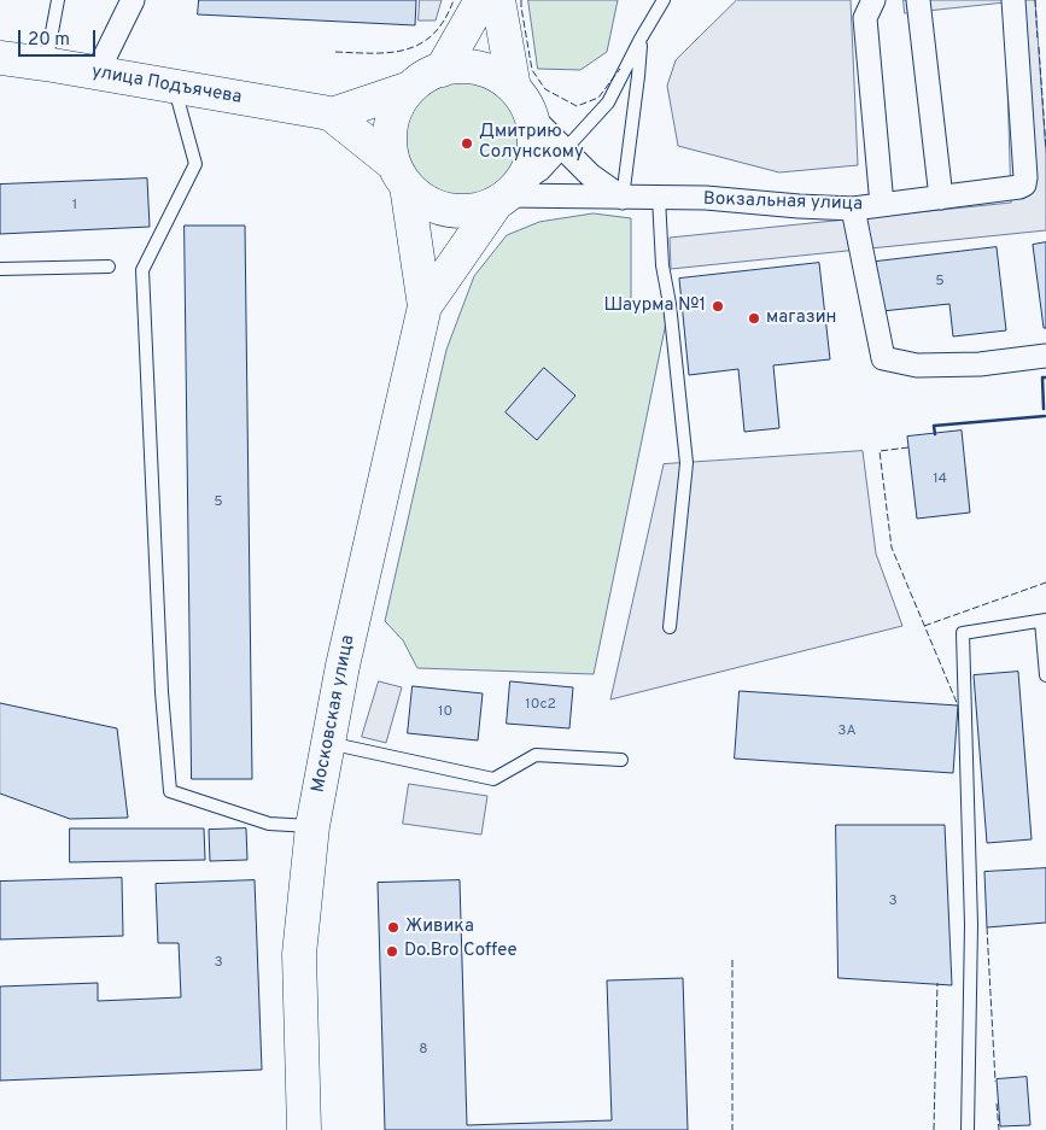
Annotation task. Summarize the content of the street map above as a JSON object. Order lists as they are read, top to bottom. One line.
{"streets":{"main road":["улица Подъячева","Московская улица"],"street":["Вокзальная улица"]},"crossings":[["улица Подъячева","Вокзальная улица"],["улица Подъячева","Московская улица"],["Вокзальная улица","Московская улица"]],"places":["Дмитрию Солунскому","Шаурма №1","магазин","Живика","Do.Bro Coffee"],"house_numbers":["1","5","14","5","10с2","10","3А","3","3","8"],"scale_bar":"20 m"}
